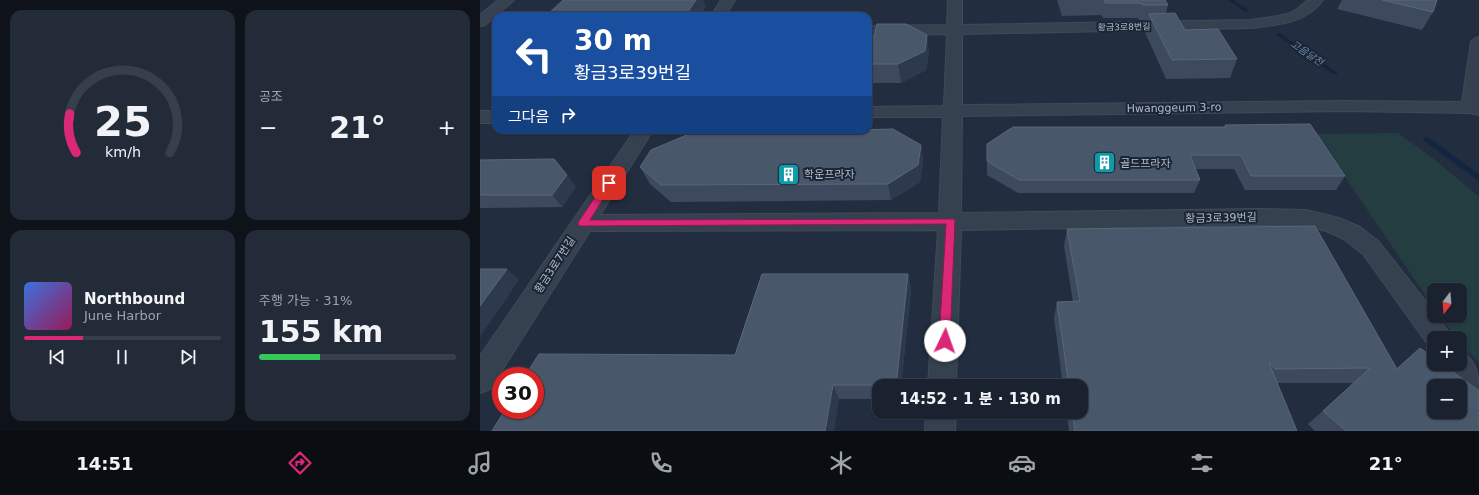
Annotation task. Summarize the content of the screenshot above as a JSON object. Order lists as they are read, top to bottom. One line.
{"streets":{"street":["황금3로8번길","Hwanggeum 3-ro","황금3로39번길","황금3로7번길"]},"crossings":[["황금3로39번길","황금3로7번길"]],"water":["고음달천"],"places":{"building":["골드프라자","학운프라자"]},"north":"bottom","page":{"tile":["공조",["주행 가능 · 31%","155 km"]],"turn":["30 m","황금3로39번길"],"then":"그다음","heat":["−","21°","+"],"song":["Northbound","June Harbor"],"map_buttons":["+","−"],"limit":"30","trip":"14:52 · 1 분 · 130 m","tabs":["14:51","21°"],"gauge":["25","km/h"]}}
